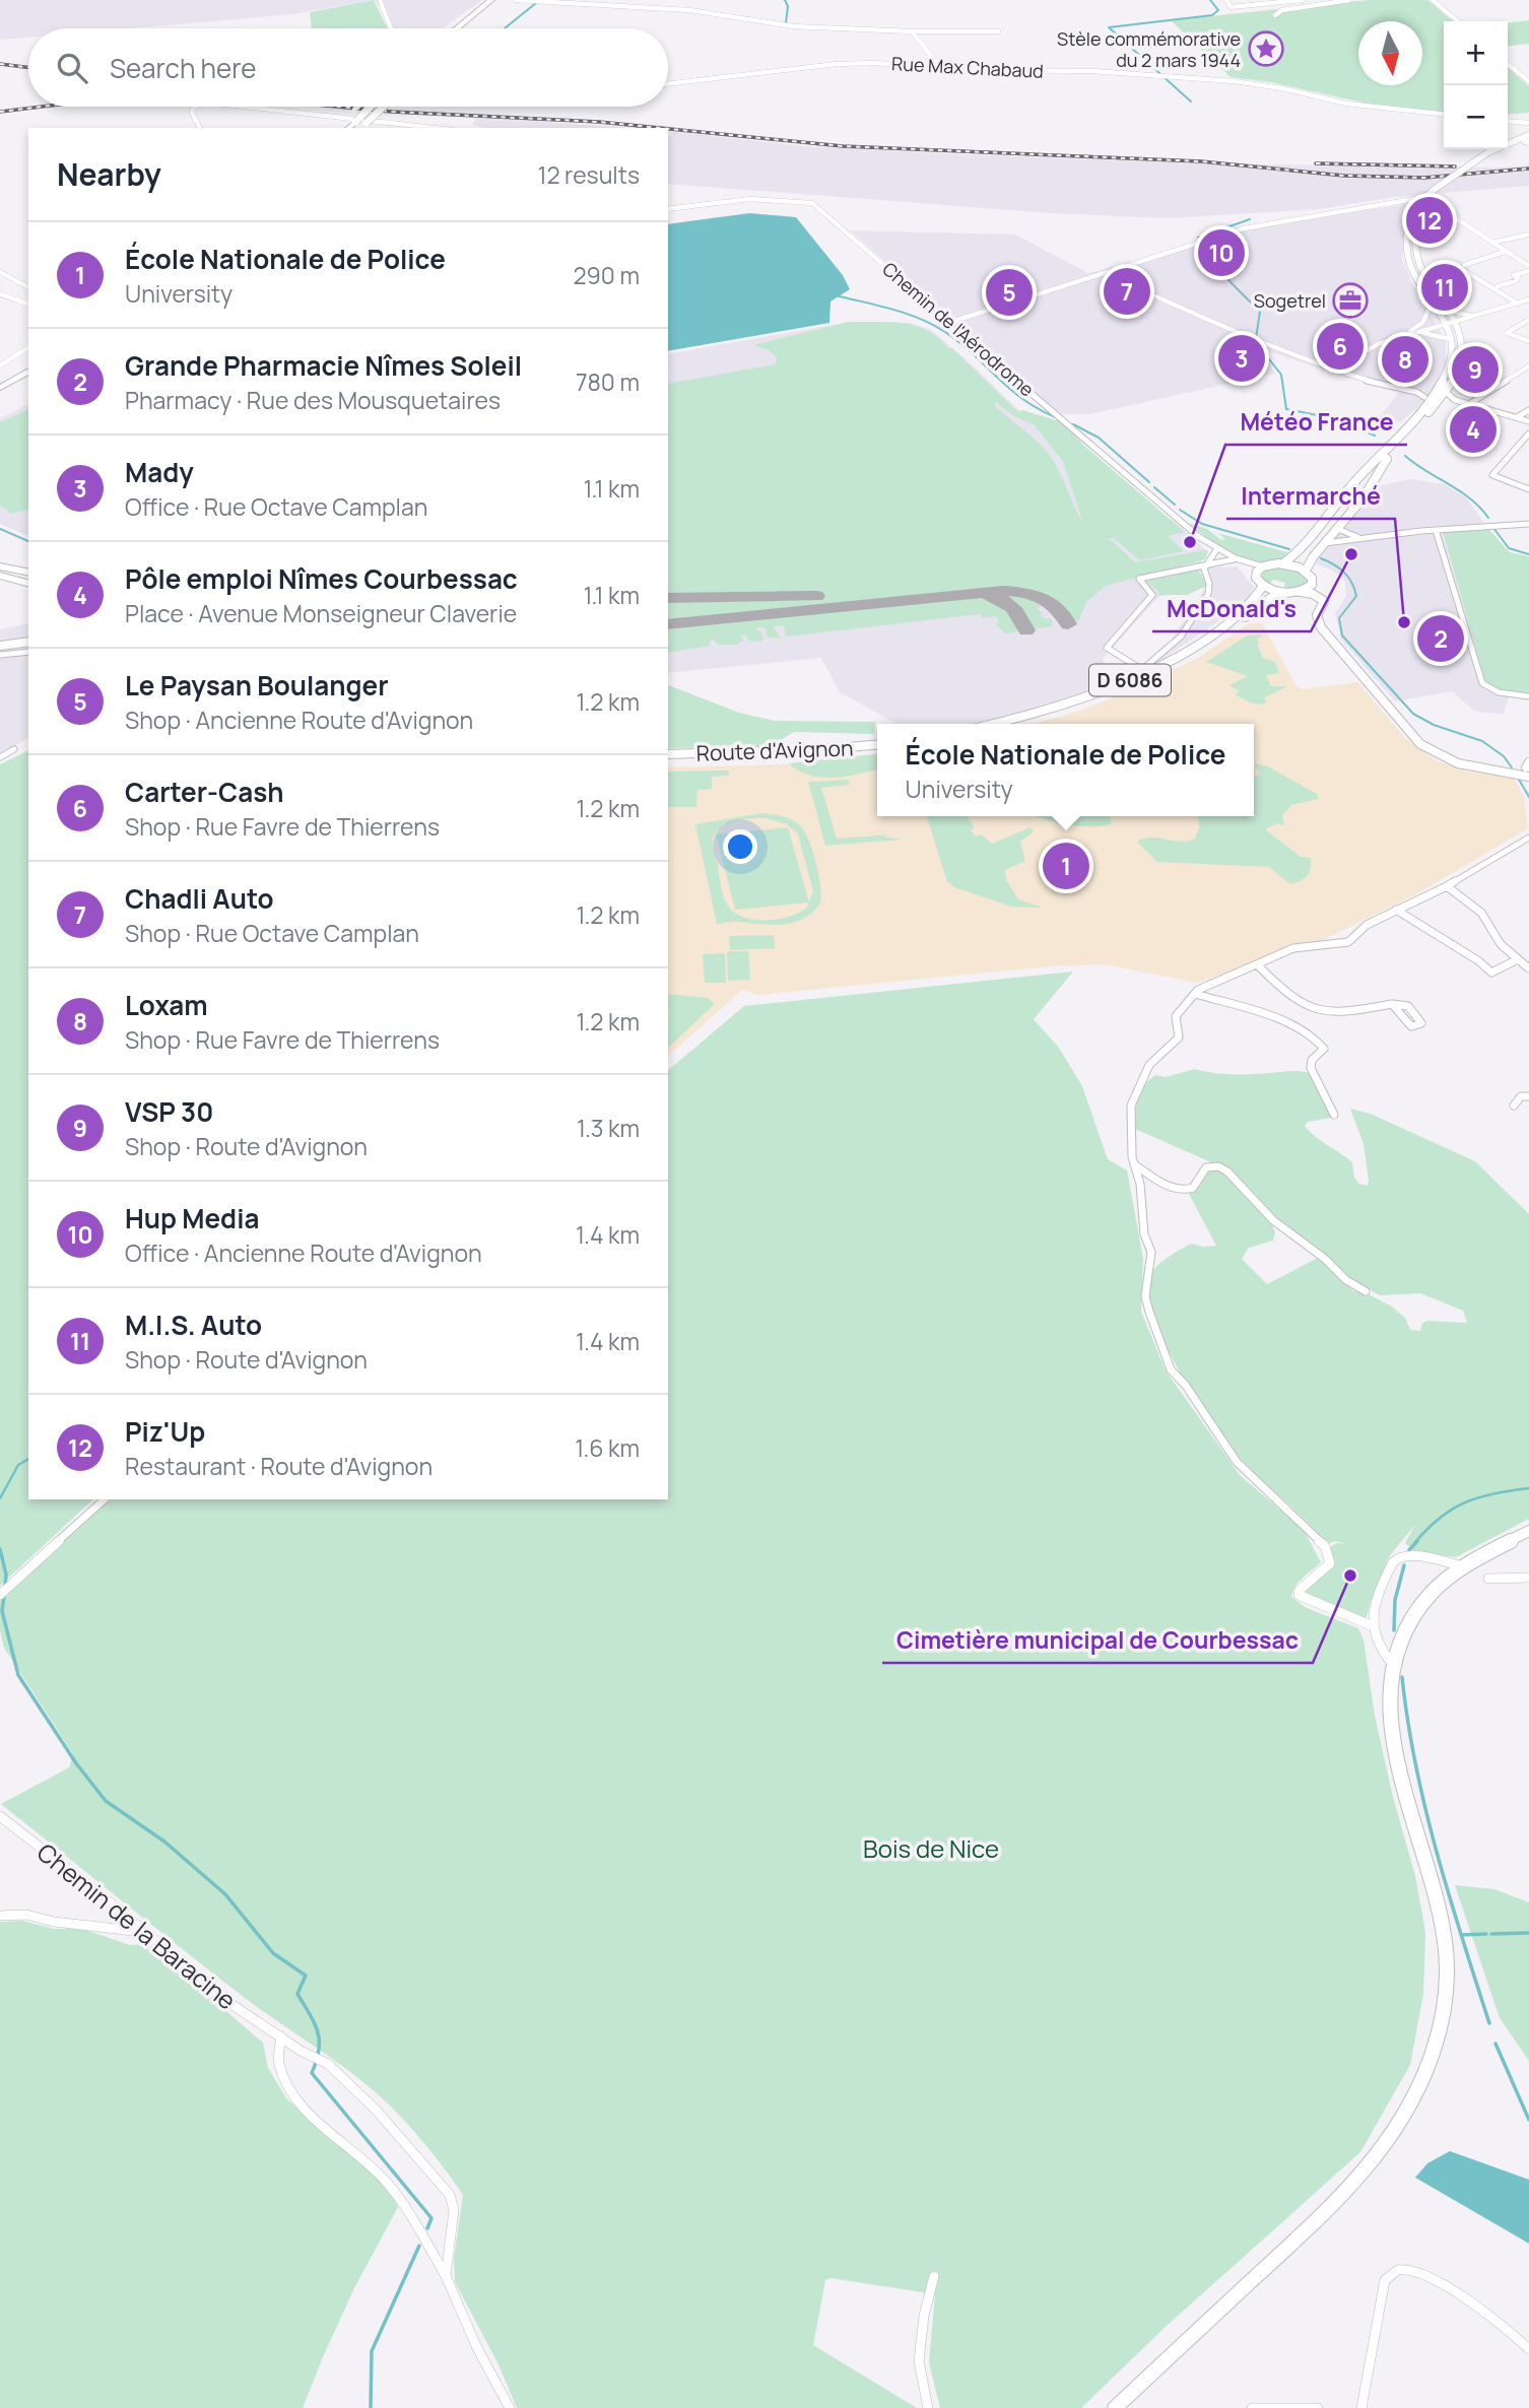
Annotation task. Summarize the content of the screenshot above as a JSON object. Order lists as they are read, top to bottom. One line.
{"streets":{"main road":["D 6086","Route d'Avignon"],"street":["Rue Max Chabaud","Chemin de l'Aérodrome","Chemin de la Baracine"]},"parks":["Bois de Nice"],"places":{"place":["Stèle commémorative du 2 mars 1944"],"office":["Sogetrel"],"other":["Météo France","McDonald's","Intermarché","Cimetière municipal de Courbessac"]},"north":"bottom","page":{"map_buttons":["+","−"],"search":"Search here","heading":["Nearby","12 results"],"pins":["12","10","11","7","5","6","3","8","9","4","2","1"],"list":[{"mark":"1","name":"École Nationale de Police","note":"University","value":"290 m"},{"mark":"2","name":"Grande Pharmacie Nîmes Soleil","note":"Pharmacy · Rue des Mousquetaires","value":"780 m"},{"mark":"3","name":"Mady","note":"Office · Rue Octave Camplan","value":"1.1 km"},{"mark":"4","name":"Pôle emploi Nîmes Courbessac","note":"Place · Avenue Monseigneur Claverie","value":"1.1 km"},{"mark":"5","name":"Le Paysan Boulanger","note":"Shop · Ancienne Route d'Avignon","value":"1.2 km"},{"mark":"6","name":"Carter-Cash","note":"Shop · Rue Favre de Thierrens","value":"1.2 km"},{"mark":"7","name":"Chadli Auto","note":"Shop · Rue Octave Camplan","value":"1.2 km"},{"mark":"8","name":"Loxam","note":"Shop · Rue Favre de Thierrens","value":"1.2 km"},{"mark":"9","name":"VSP 30","note":"Shop · Route d'Avignon","value":"1.3 km"},{"mark":"10","name":"Hup Media","note":"Office · Ancienne Route d'Avignon","value":"1.4 km"},{"mark":"11","name":"M.I.S. Auto","note":"Shop · Route d'Avignon","value":"1.4 km"},{"mark":"12","name":"Piz'Up","note":"Restaurant · Route d'Avignon","value":"1.6 km"}],"popup":["École Nationale de Police","University"]}}
